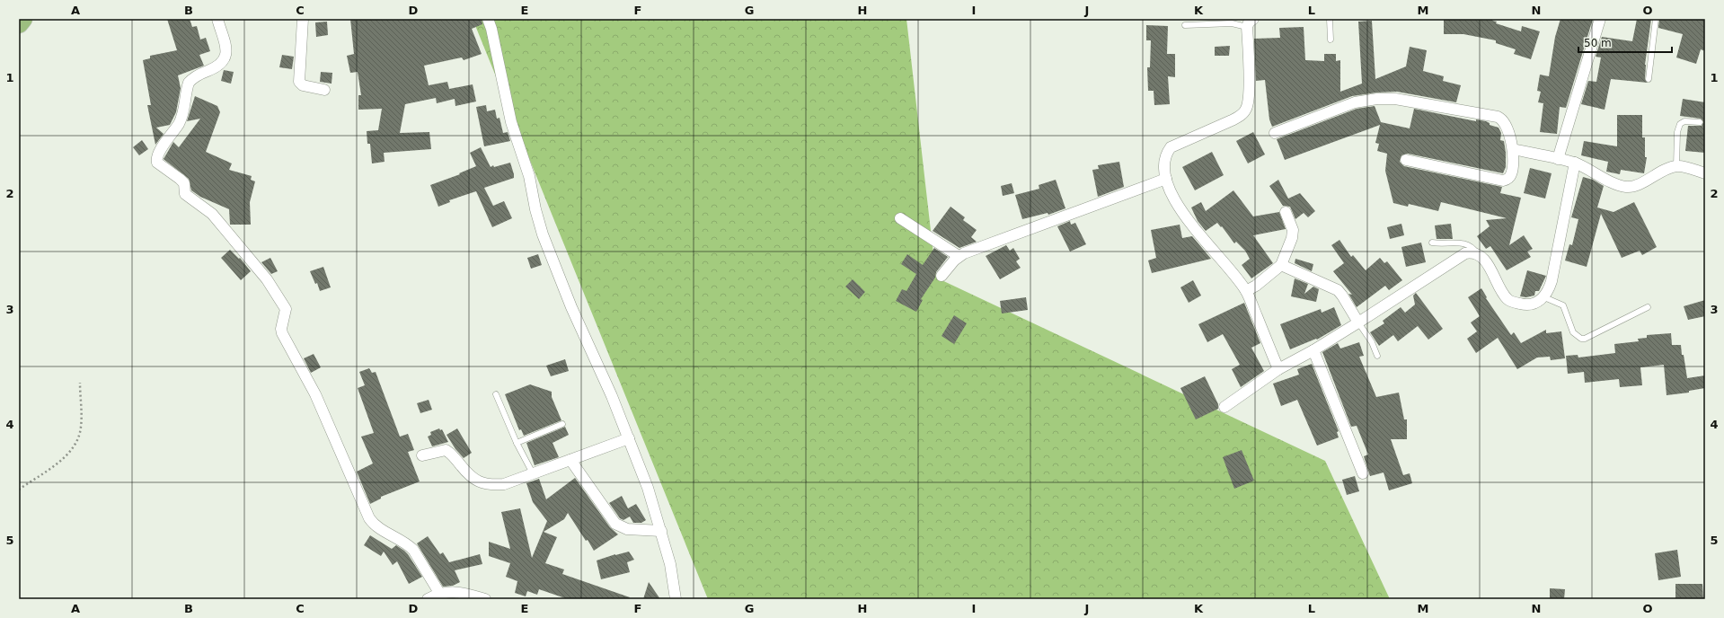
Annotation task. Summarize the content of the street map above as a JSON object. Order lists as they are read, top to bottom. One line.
{"scale_bar":"50 m","grid":{"columns":["A","B","C","D","E","F","G","H","I","J","K","L","M","N","O"],"rows":["1","2","3","4","5"]}}
